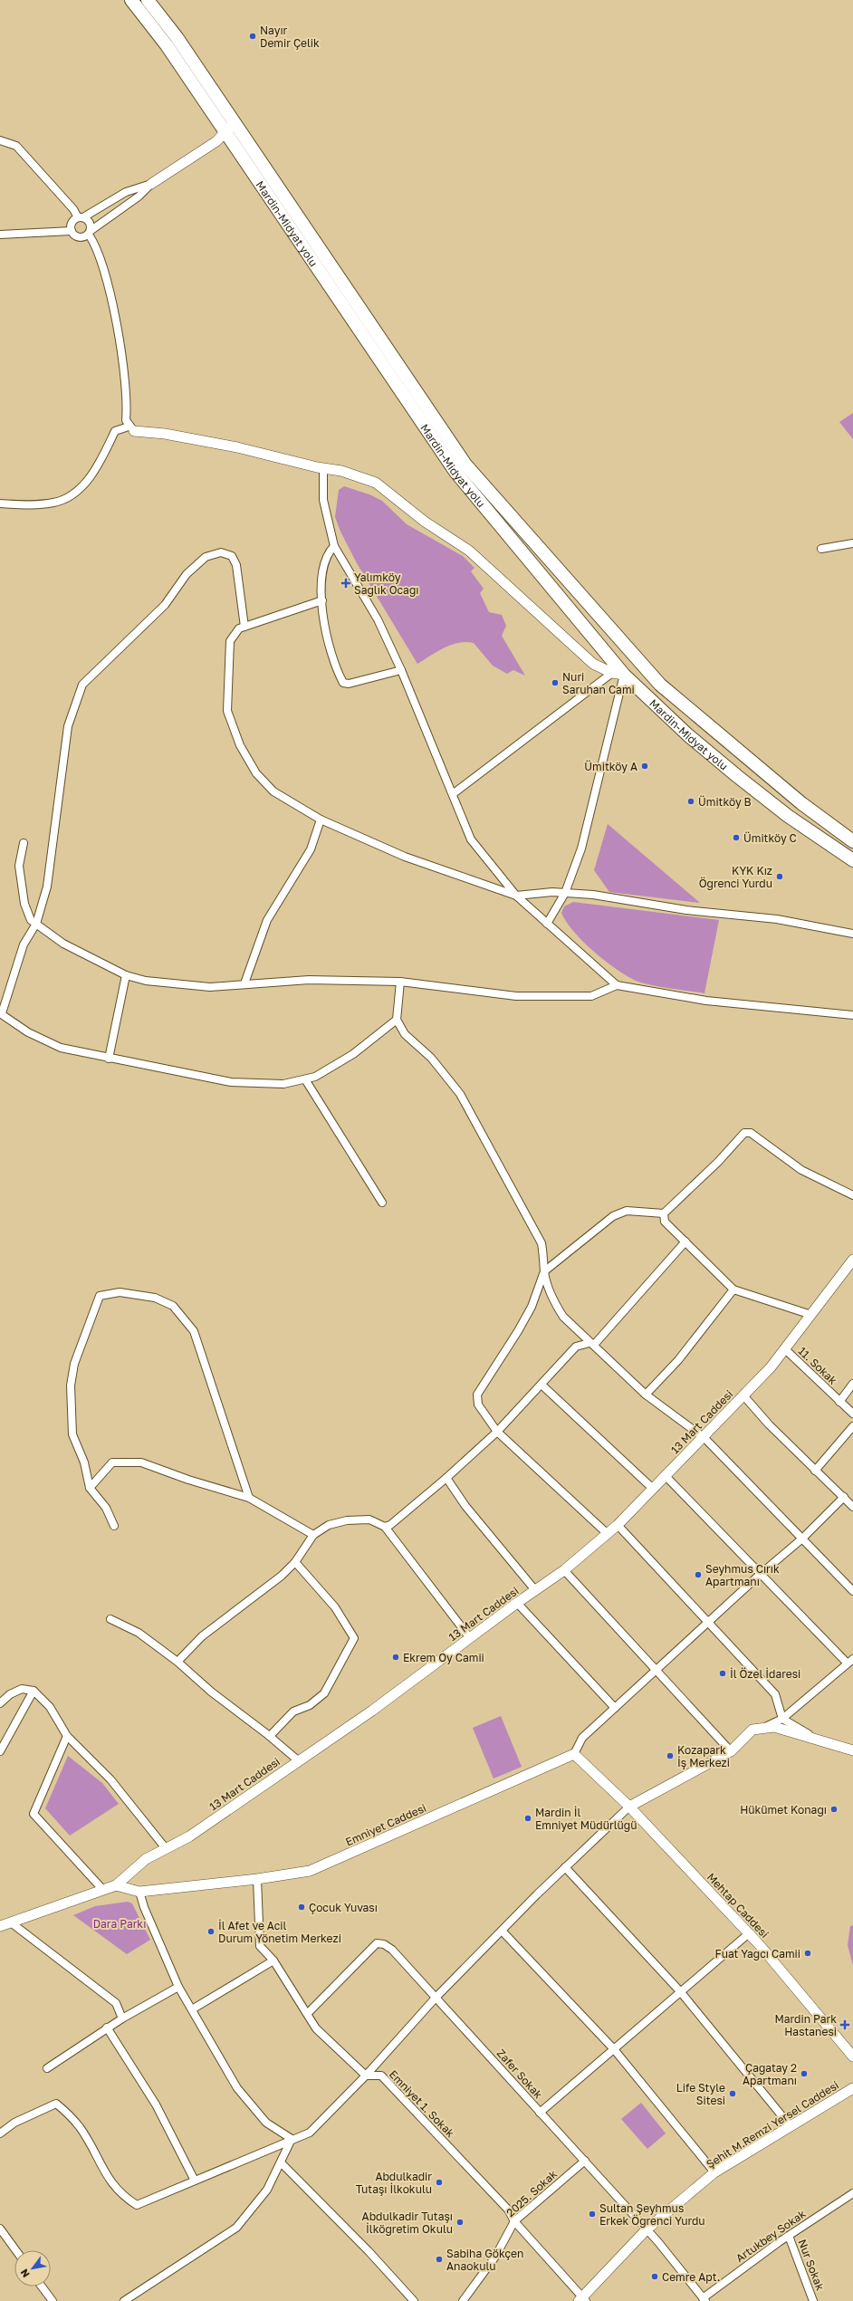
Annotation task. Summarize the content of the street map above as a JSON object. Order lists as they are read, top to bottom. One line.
{"streets":{"highway":["Mardin-Midyat yolu"],"street":["11. Sokak","13 Mart Caddesi","Emniyet Caddesi","Mehtap Caddesi","Zafer Sokak","Emniyet 1. Sokak","Şehit M.Remzi Yersel Caddesi","2025. Sokak","Artukbey Sokak","Nur Sokak"]},"crossings":[["11. Sokak","13 Mart Caddesi"],["13 Mart Caddesi","Emniyet Caddesi"],["Zafer Sokak","Şehit M.Remzi Yersel Caddesi"],["Zafer Sokak","2025. Sokak"],["Zafer Sokak","Artukbey Sokak"],["Emniyet 1. Sokak","Şehit M.Remzi Yersel Caddesi"],["Emniyet 1. Sokak","2025. Sokak"],["Artukbey Sokak","Nur Sokak"]],"parks":["Dara Parkı"],"places":{"other":["Nayır Demir Çelik","Nuri Saruhan Cami","Ümitköy A","Ümitköy B","Ümitköy C","KYK Kız Öğrenci Yurdu","Seyhmus Cırık Apartmanı","Ekrem Oy Camii","İl Özel İdaresi","Kozapark İş Merkezi","Hükümet Konağı","Mardin İl Emniyet Müdürlüğü","Çocuk Yuvası","İl Afet ve Acil Durum Yönetim Merkezi","Fuat Yağcı Camii","Çağatay 2 Apartmanı","Life Style Sitesi","Abdulkadir Tutaşı İlkokulu","Sultan Şeyhmus Erkek Öğrenci Yurdu","Abdulkadir Tutaşı İlköğretim Okulu","Sabiha Gökçen Anaokulu","Cemre Apt."],"health":["Yalımköy Sağlık Ocağı","Mardin Park Hastanesi"]},"north":"bottom left"}
